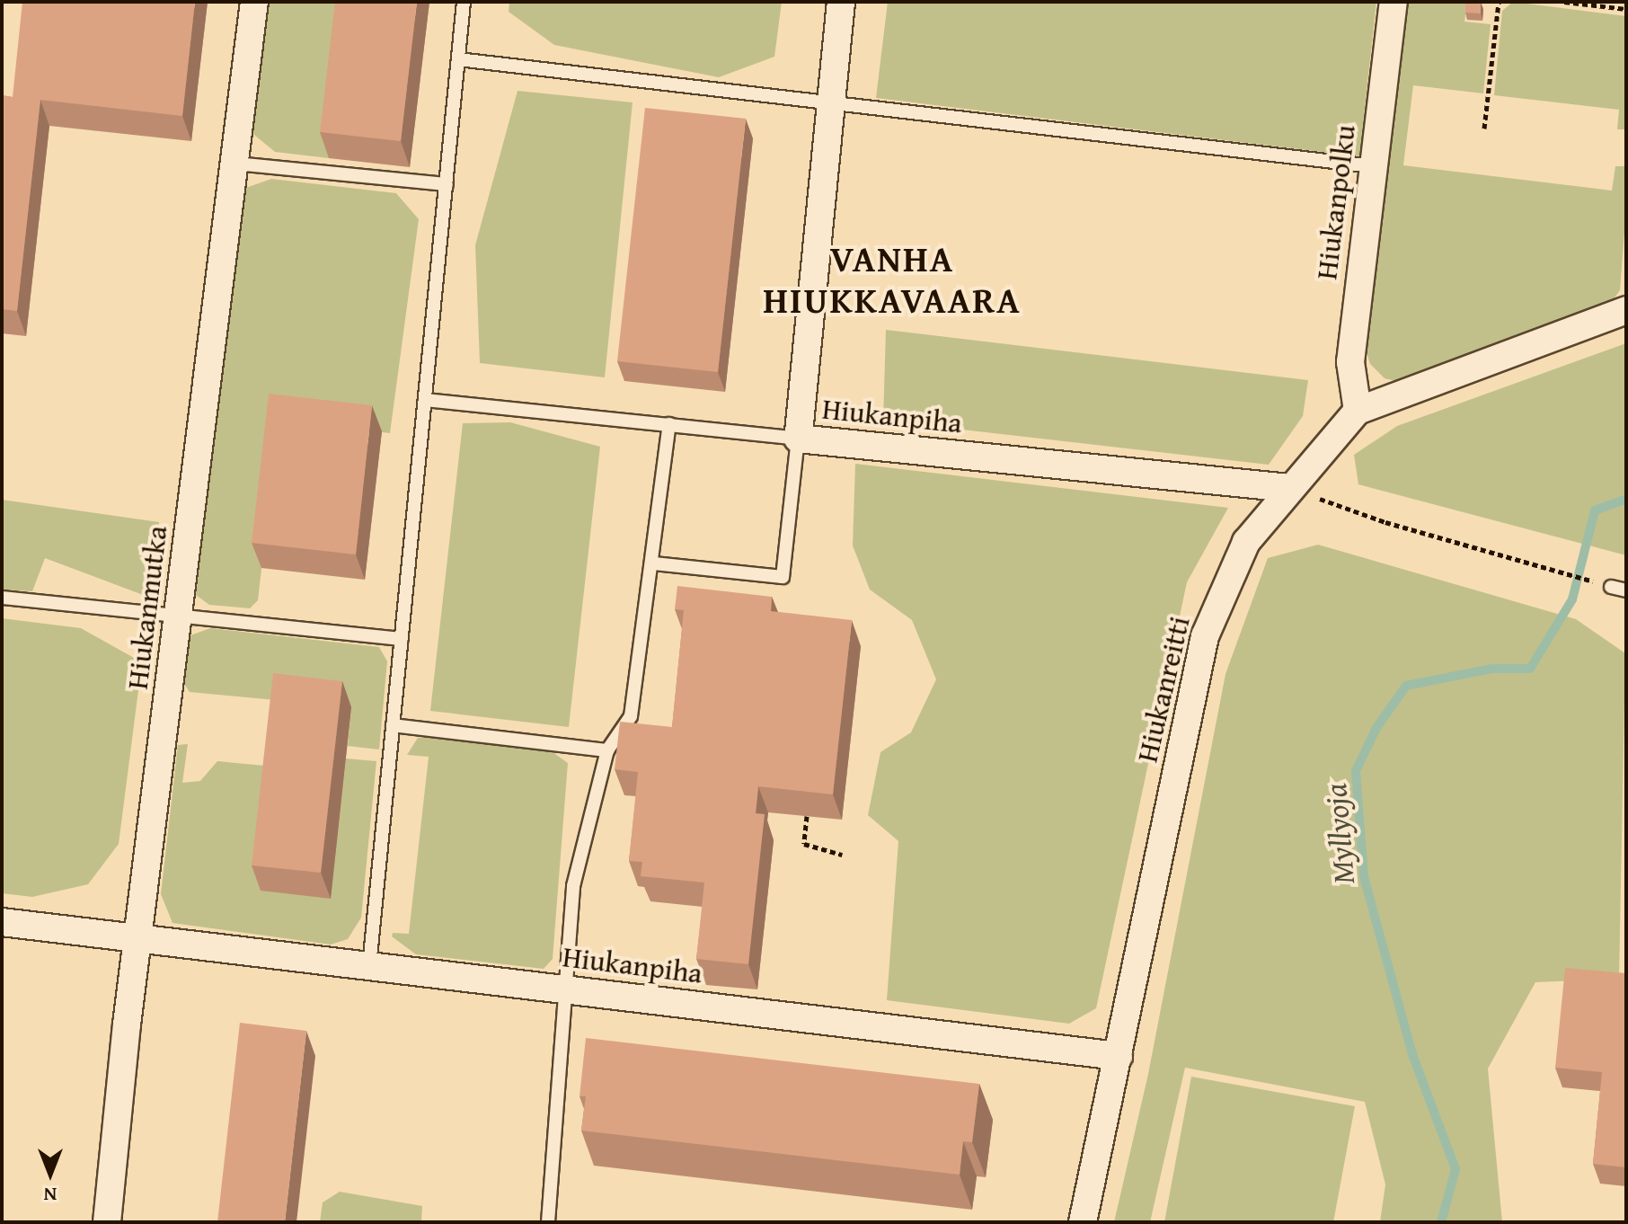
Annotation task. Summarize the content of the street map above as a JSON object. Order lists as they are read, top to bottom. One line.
{"streets":{"street":["Hiukanpolku","Hiukanpiha","Hiukanmutka","Hiukanreitti"]},"crossings":[["Hiukanpolku","Hiukanreitti"],["Hiukanpiha","Hiukanmutka"],["Hiukanpiha","Hiukanreitti"]],"districts":["VANHA HIUKKAVAARA"],"water":["Myllyoja"],"north":"bottom"}
